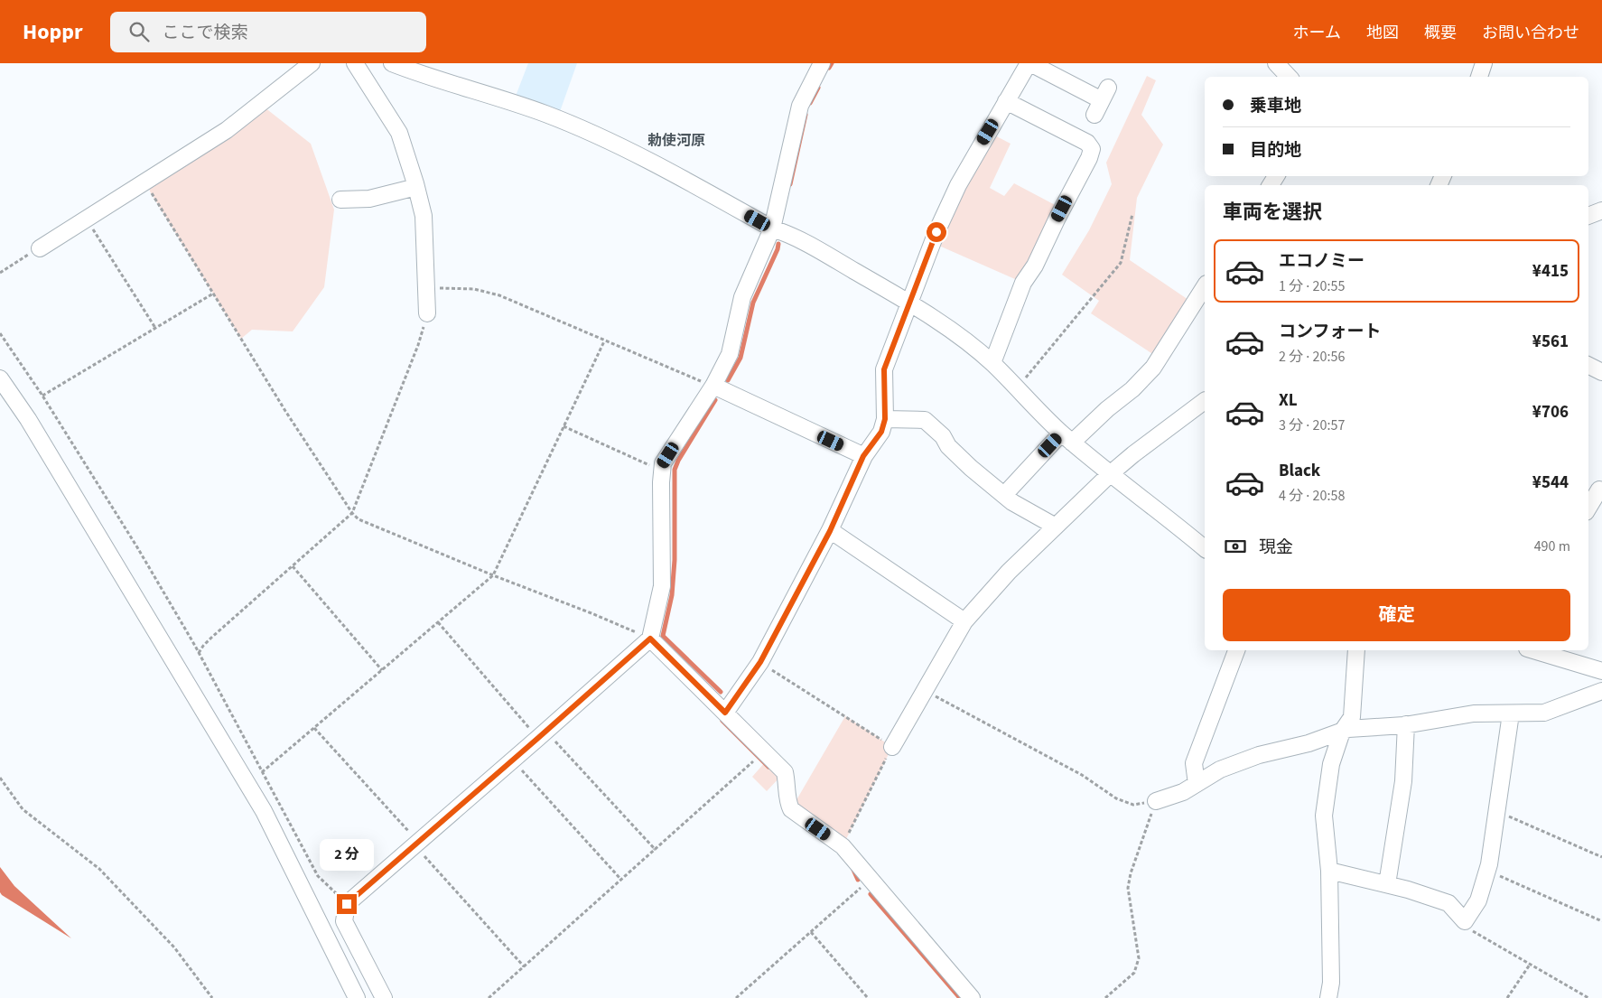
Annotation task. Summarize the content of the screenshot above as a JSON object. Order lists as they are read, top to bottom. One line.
{"districts":["勅使河原"],"page":{"header":"Hoppr","search":"ここで検索","nav":["ホーム","地図","概要","お問い合わせ"],"banner":["乗車地","目的地"],"heading":"車両を選択","list":[{"name":"エコノミー","note":"1 分 · 20:55","value":"¥415"},{"name":"コンフォート","note":"2 分 · 20:56","value":"¥561"},{"name":"XL","note":"3 分 · 20:57","value":"¥706"},{"name":"Black","note":"4 分 · 20:58","value":"¥544"}],"pay":["現金","490 m"],"buttons":"確定","bubble":"2 分"}}
